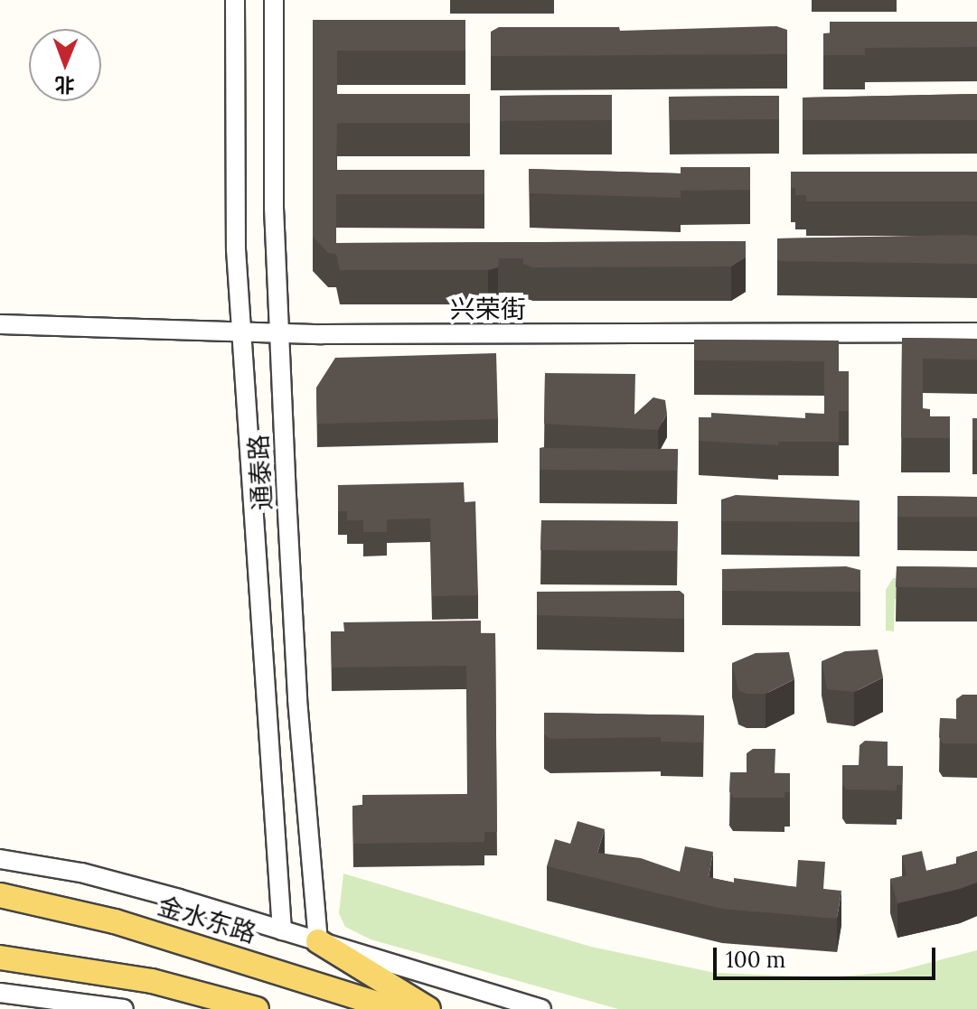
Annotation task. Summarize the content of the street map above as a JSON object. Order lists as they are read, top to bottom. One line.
{"streets":{"main road":["金水东路"],"street":["兴荣街","通泰路"]},"crossings":[["兴荣街","通泰路"]],"scale_bar":"100 m","north":"bottom"}
